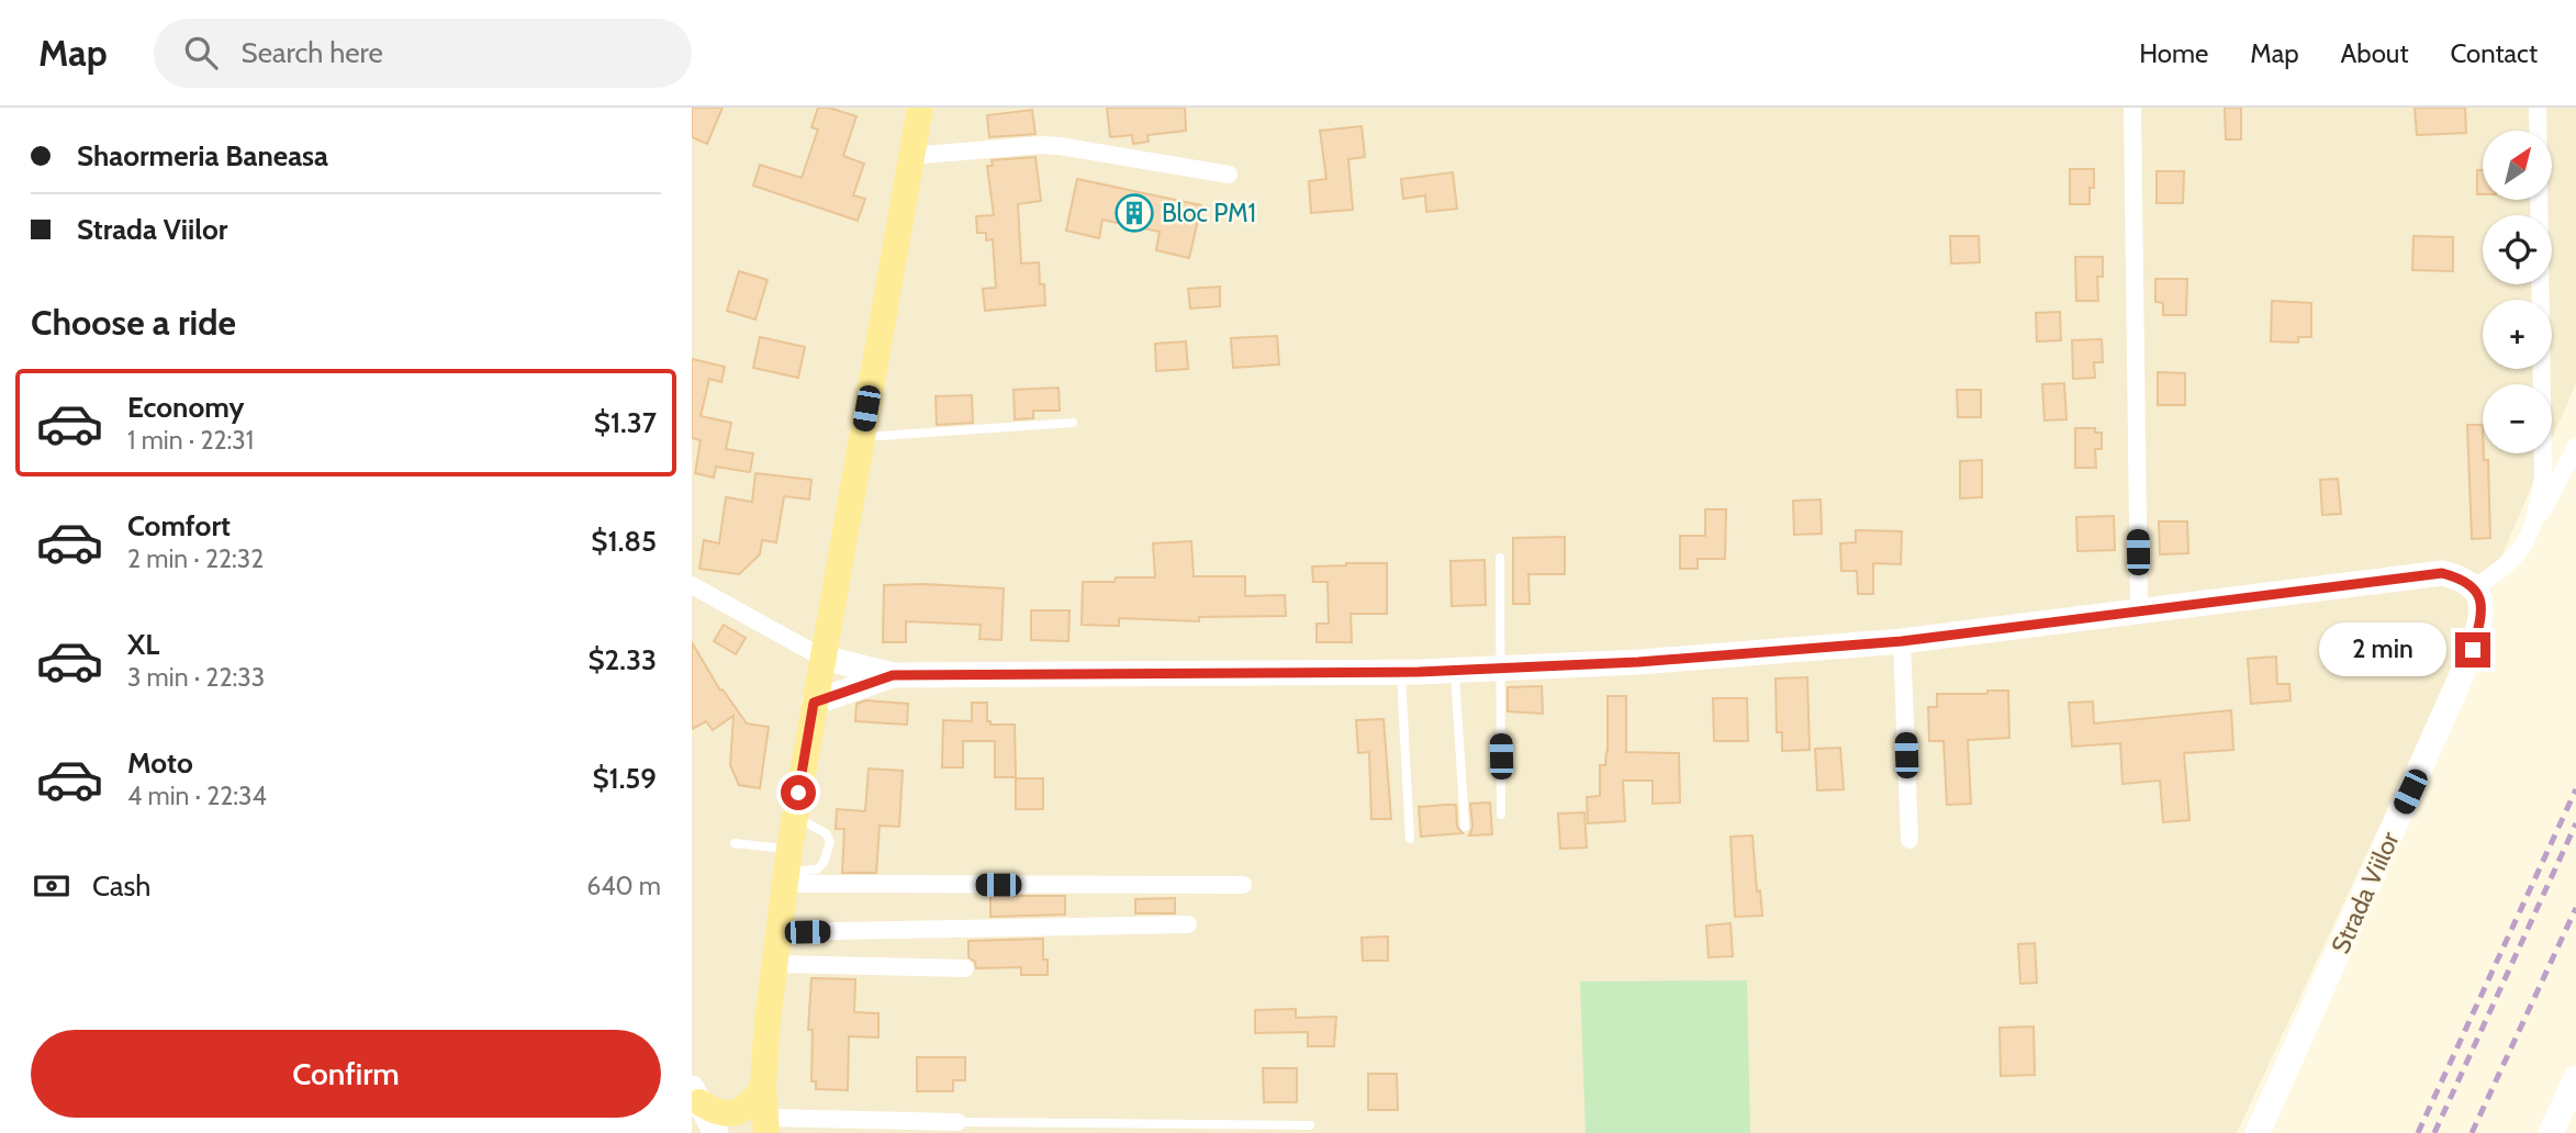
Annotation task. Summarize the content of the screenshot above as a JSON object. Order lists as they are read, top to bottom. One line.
{"streets":{"main road":["Strada Viilor"]},"places":{"building":["Bloc PM1"]},"north":"top right","page":{"header":"Map","search":"Search here","nav":["Home","Map","About","Contact"],"banner":["Shaormeria Baneasa","Strada Viilor"],"map_buttons":["+","−"],"heading":"Choose a ride","list":[{"name":"Economy","note":"1 min · 22:31","value":"$1.37"},{"name":"Comfort","note":"2 min · 22:32","value":"$1.85"},{"name":"XL","note":"3 min · 22:33","value":"$2.33"},{"name":"Moto","note":"4 min · 22:34","value":"$1.59"}],"bubble":"2 min","pay":["Cash","640 m"],"buttons":"Confirm"}}
